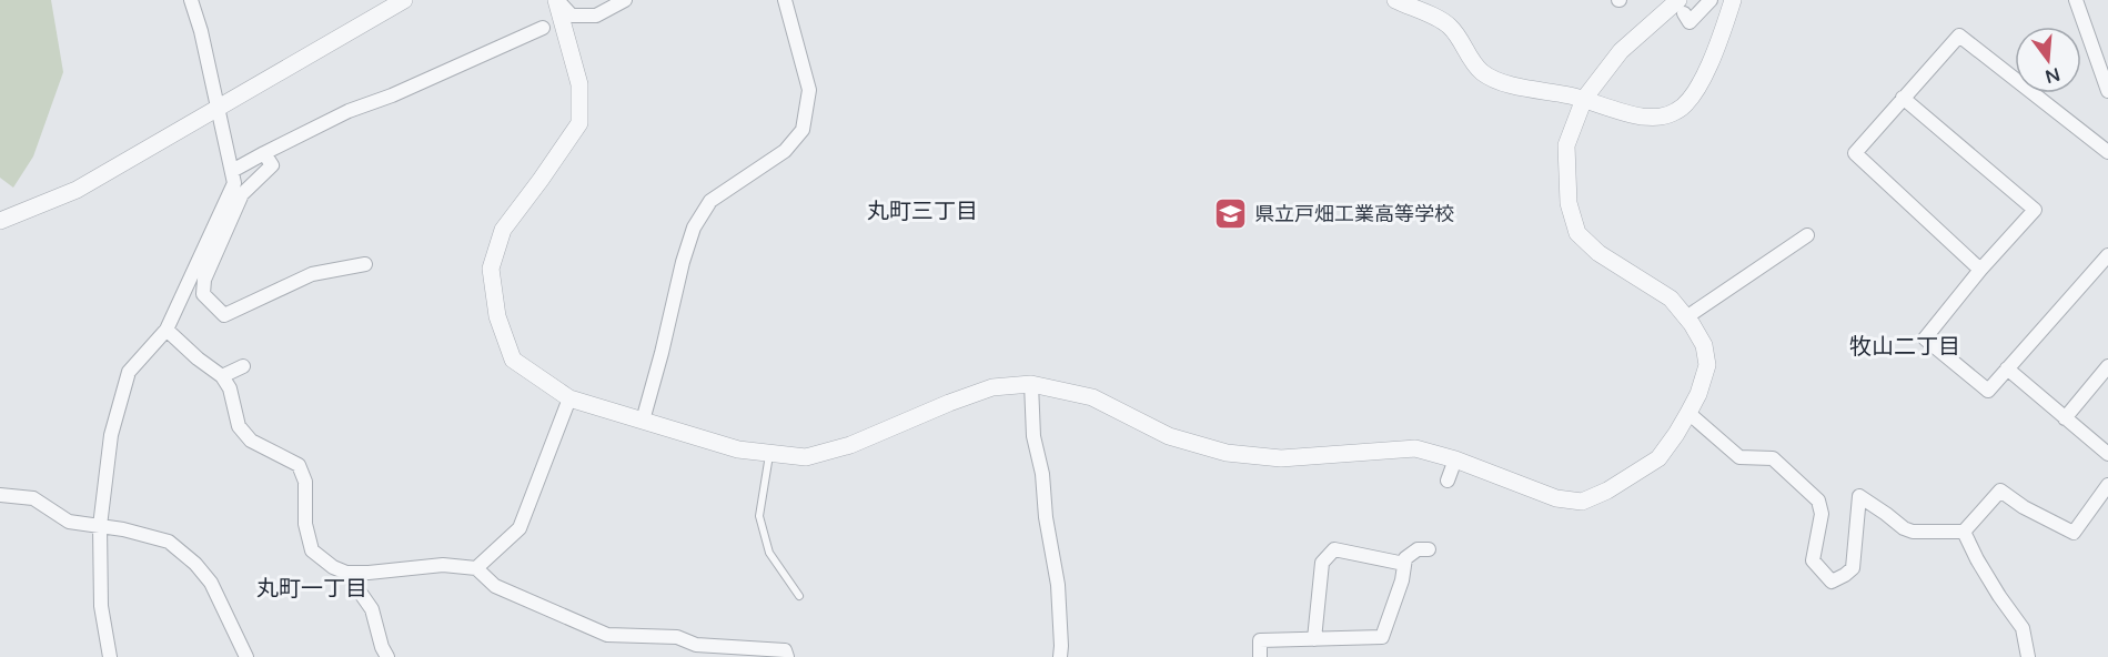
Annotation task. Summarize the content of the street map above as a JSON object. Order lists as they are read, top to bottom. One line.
{"districts":["丸町三丁目","牧山二丁目","丸町一丁目"],"places":{"school or university":["県立戸畑工業高等学校"]},"north":"bottom"}
